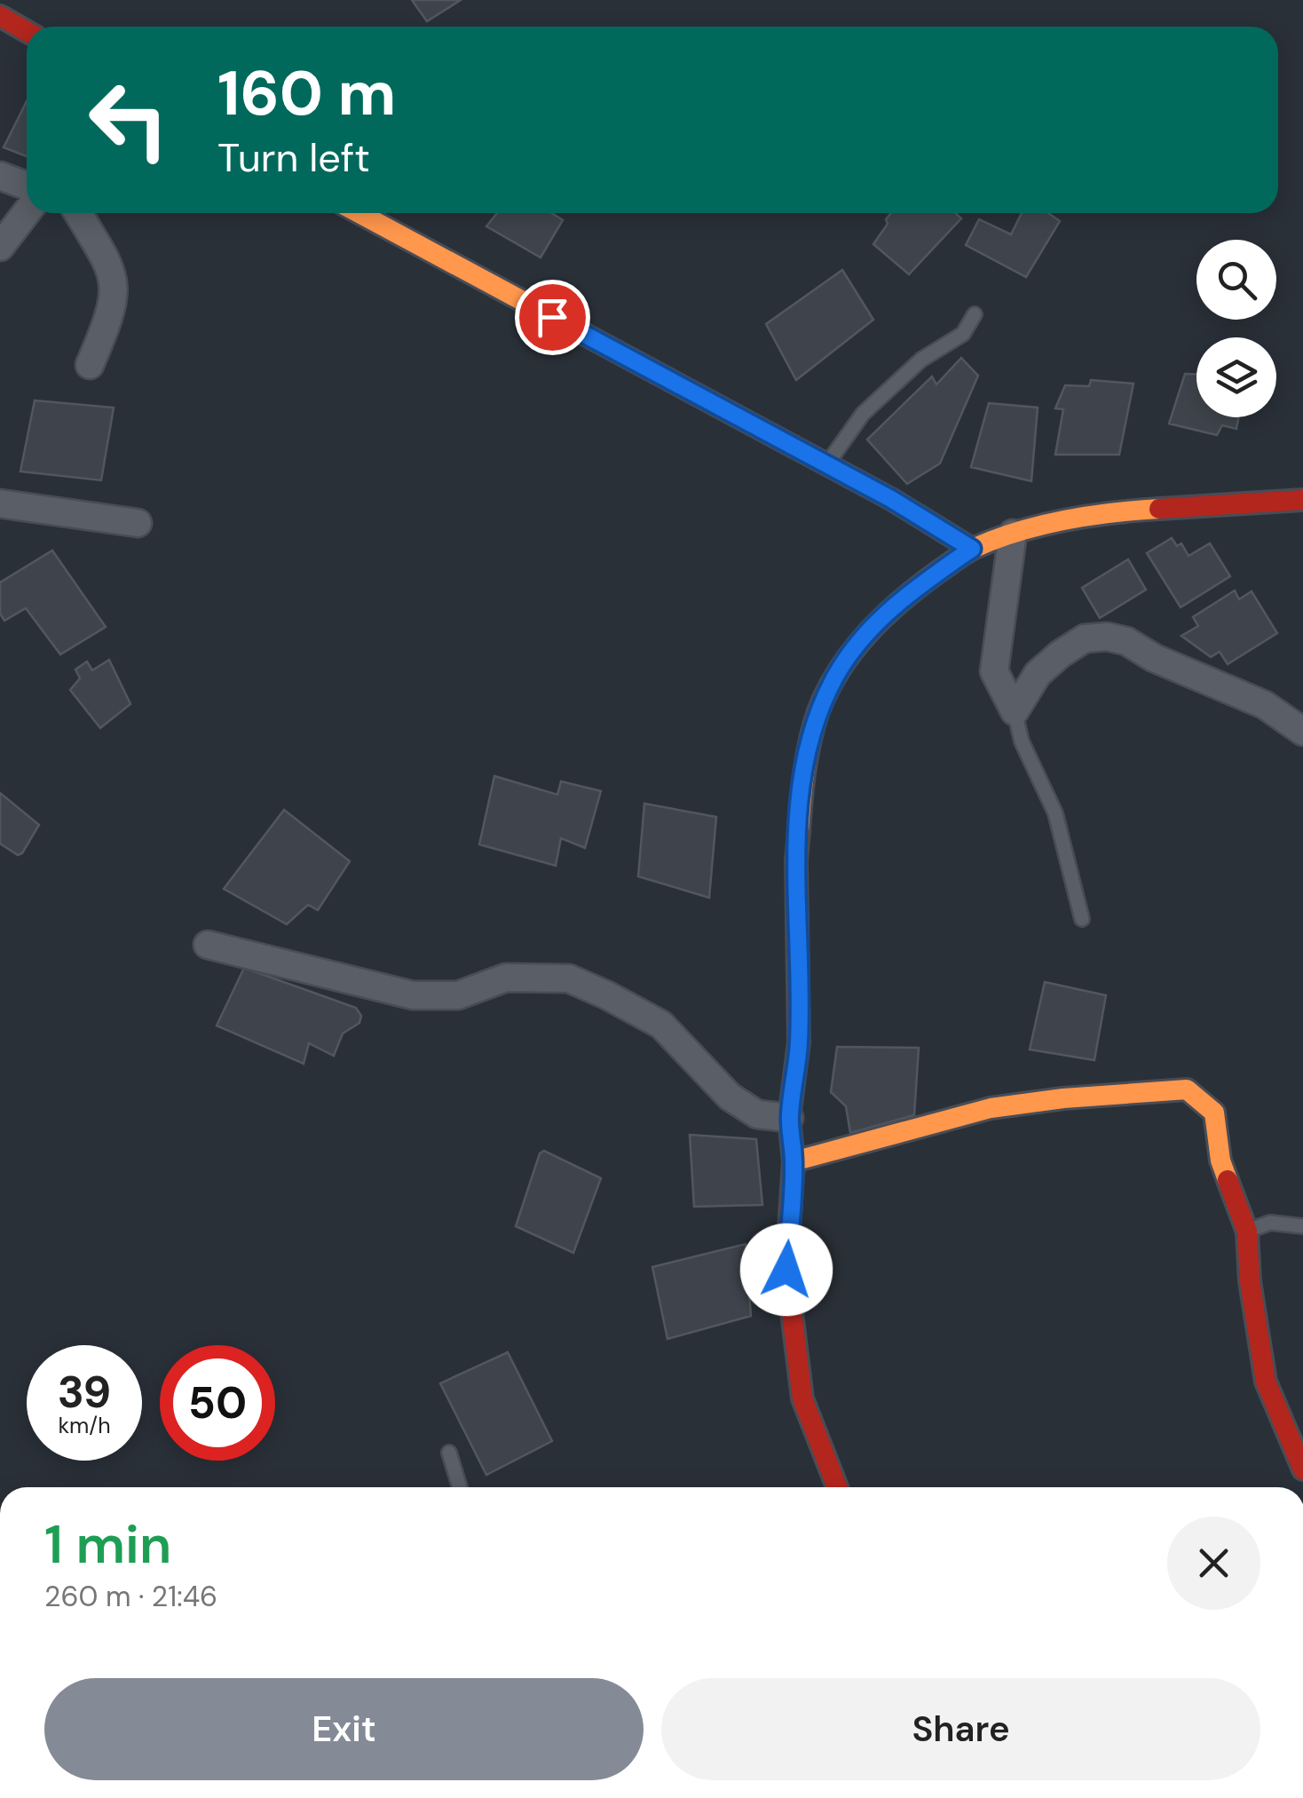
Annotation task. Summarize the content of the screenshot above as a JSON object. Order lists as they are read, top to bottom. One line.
{"page":{"turn":["160 m","Turn left"],"speed":"39 km/h","limit":"50","heading":["1 min","260 m · 21:46"],"buttons":["Exit","Share"]}}
